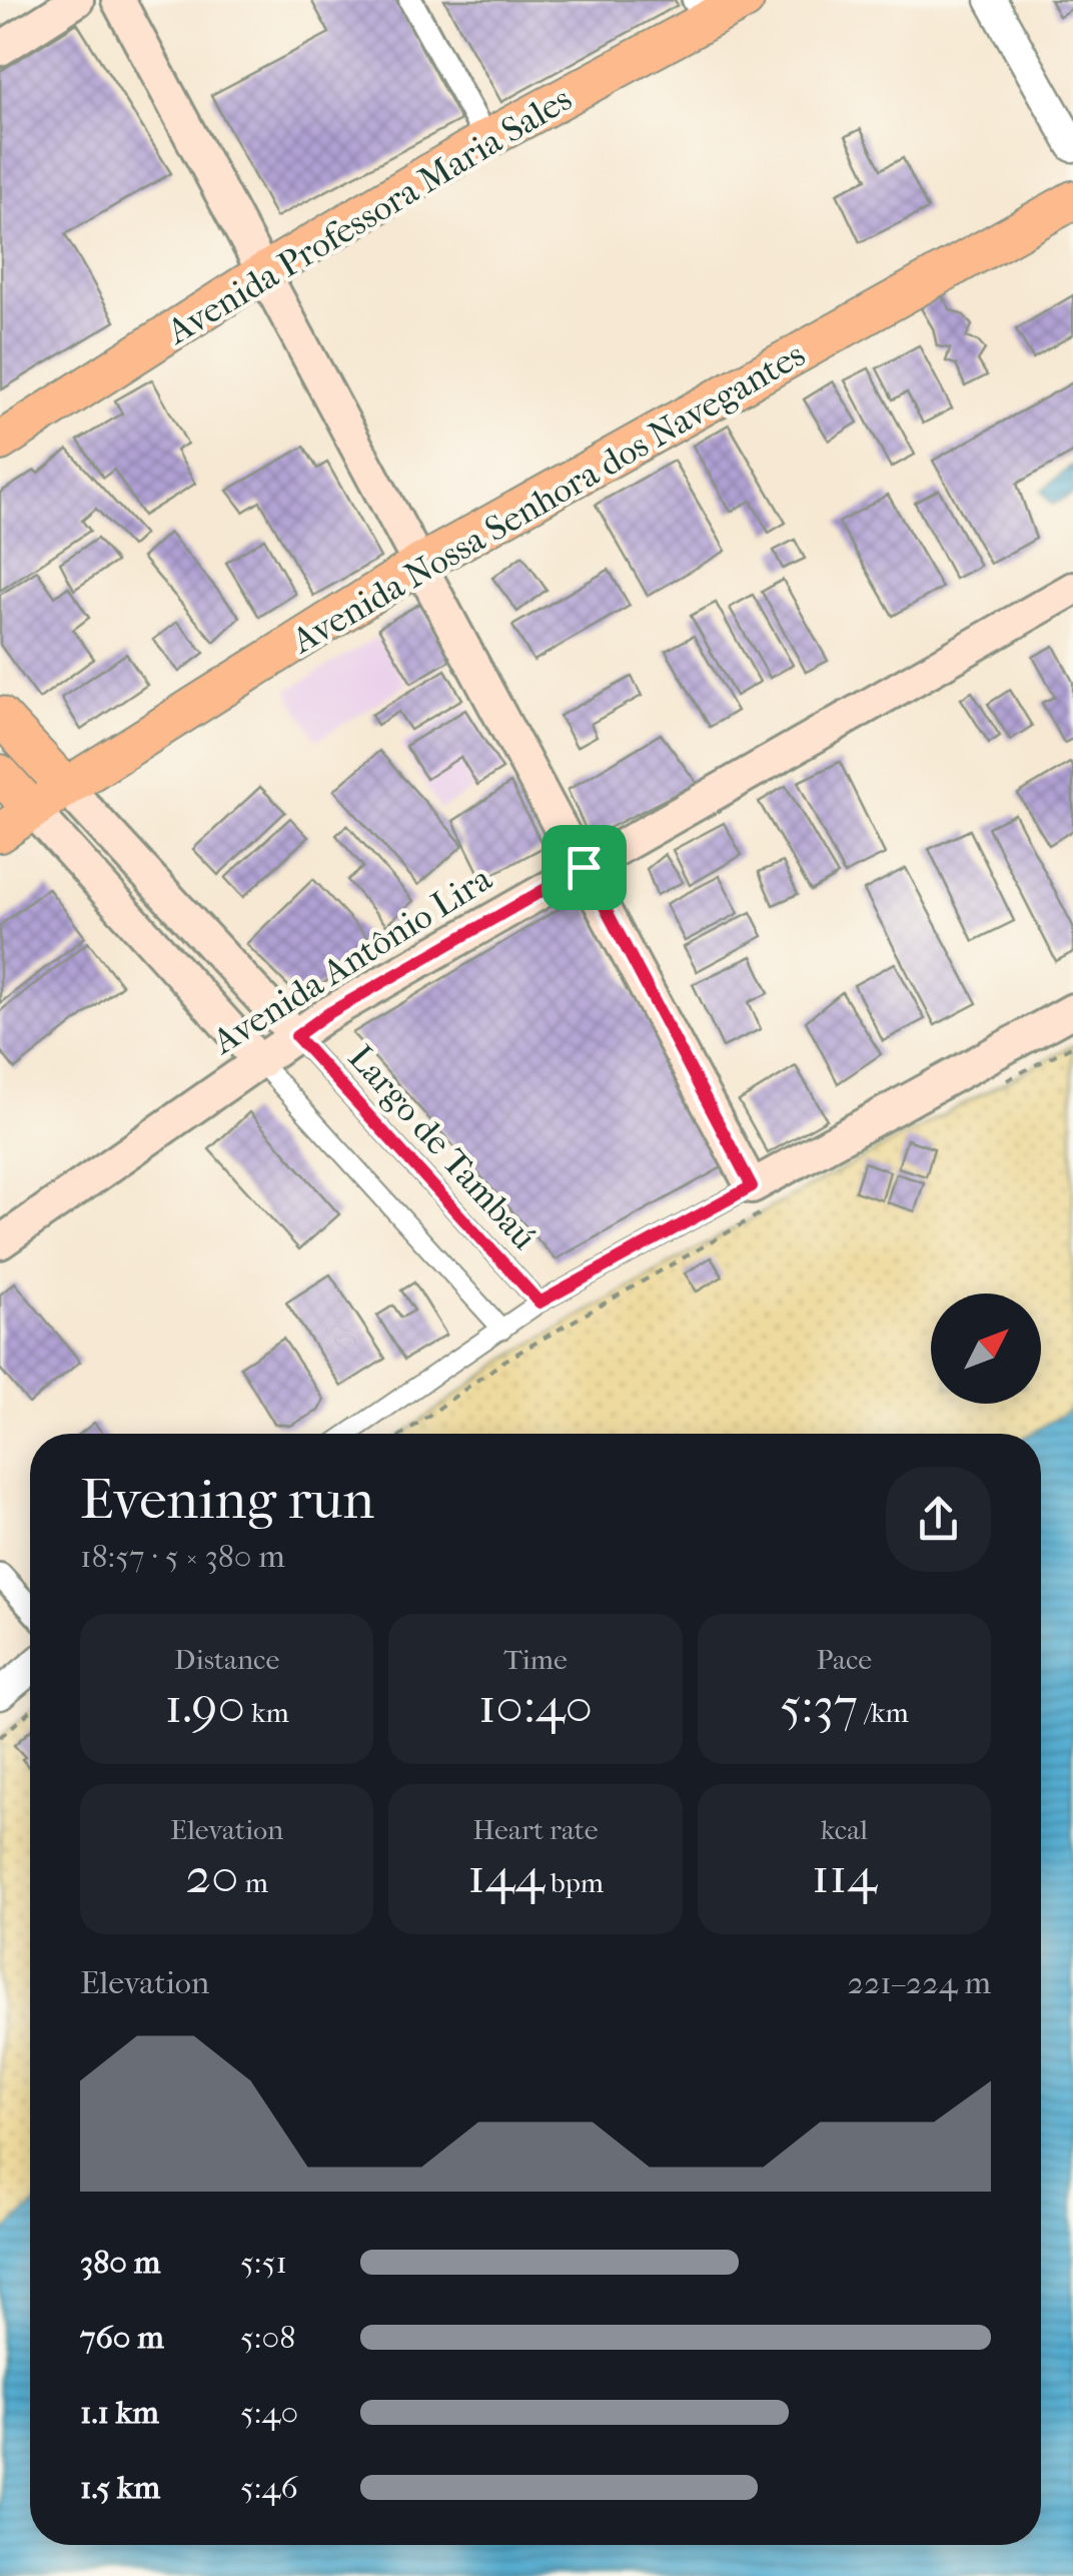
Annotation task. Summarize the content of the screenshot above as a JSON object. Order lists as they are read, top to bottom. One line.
{"streets":{"main road":["Avenida Professora Maria Sales","Avenida Nossa Senhora dos Navegantes","Avenida Antônio Lira"],"street":["Largo de Tambaú"]},"crossings":[["Avenida Antônio Lira","Largo de Tambaú"]],"north":"top right","page":{"heading":["Evening run","18:57 · 5 × 380 m"],"stats":[["Distance","1.90 km"],["Time","10:40"],["Pace","5:37 /km"],["Elevation","20 m"],["Heart rate","144 bpm"],["kcal","114"]],"chart":["Elevation","221–224 m"],"list":[{"name":"380 m","note":"5:51"},{"name":"760 m","note":"5:08"},{"name":"1.1 km","note":"5:40"},{"name":"1.5 km","note":"5:46"}]}}
